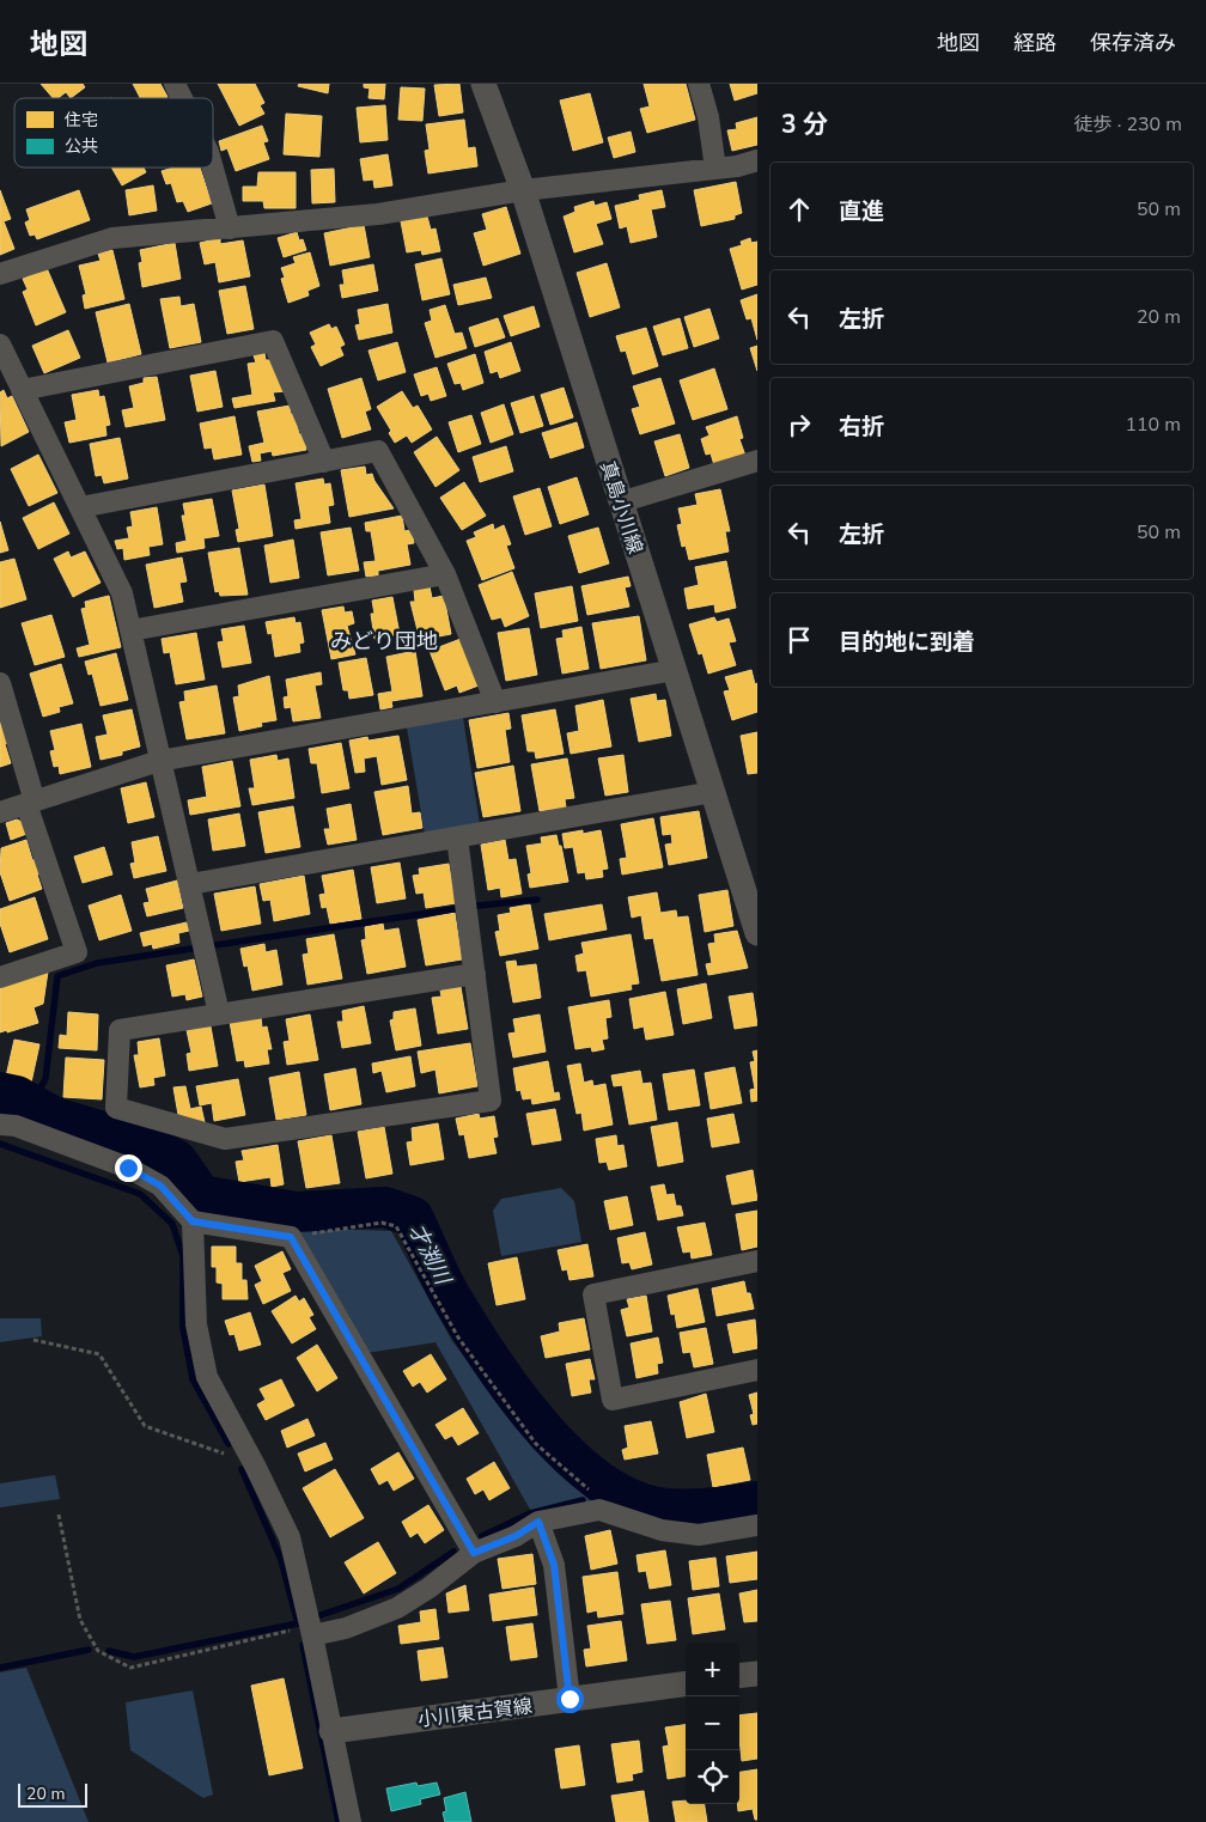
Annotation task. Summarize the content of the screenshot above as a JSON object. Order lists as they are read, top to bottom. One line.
{"streets":{"street":["真島小川線","小川東古賀線"]},"districts":["みどり団地"],"water":["才渕川"],"legend":["住宅","公共"],"scale_bar":"20 m","page":{"header":"地図","nav":["地図","経路","保存済み"],"heading":["3 分","徒歩 · 230 m"],"list":[["直進","50 m"],["左折","20 m"],["右折","110 m"],["左折","50 m"],"目的地に到着"],"map_buttons":["+","−"],"scale":"20 m"}}
